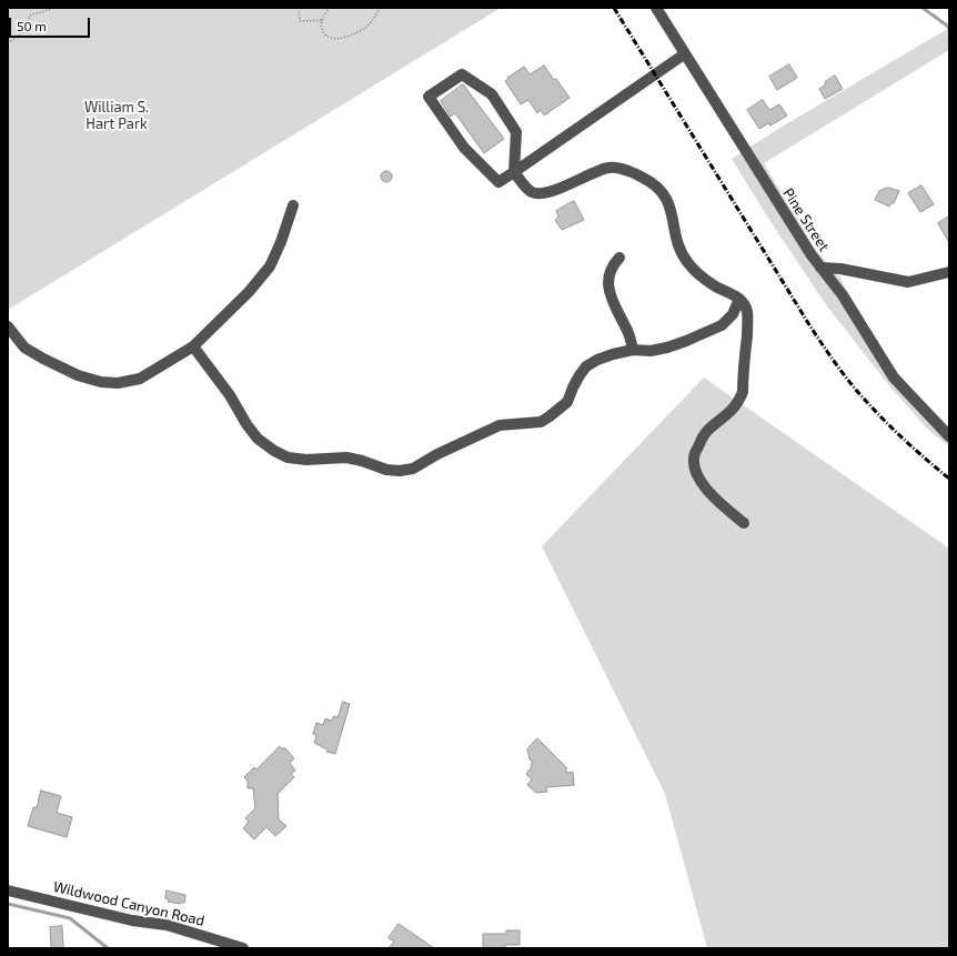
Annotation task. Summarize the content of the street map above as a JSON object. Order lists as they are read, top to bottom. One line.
{"streets":{"street":["Pine Street","Wildwood Canyon Road"]},"parks":["William S. Hart Park"],"scale_bar":"50 m"}
